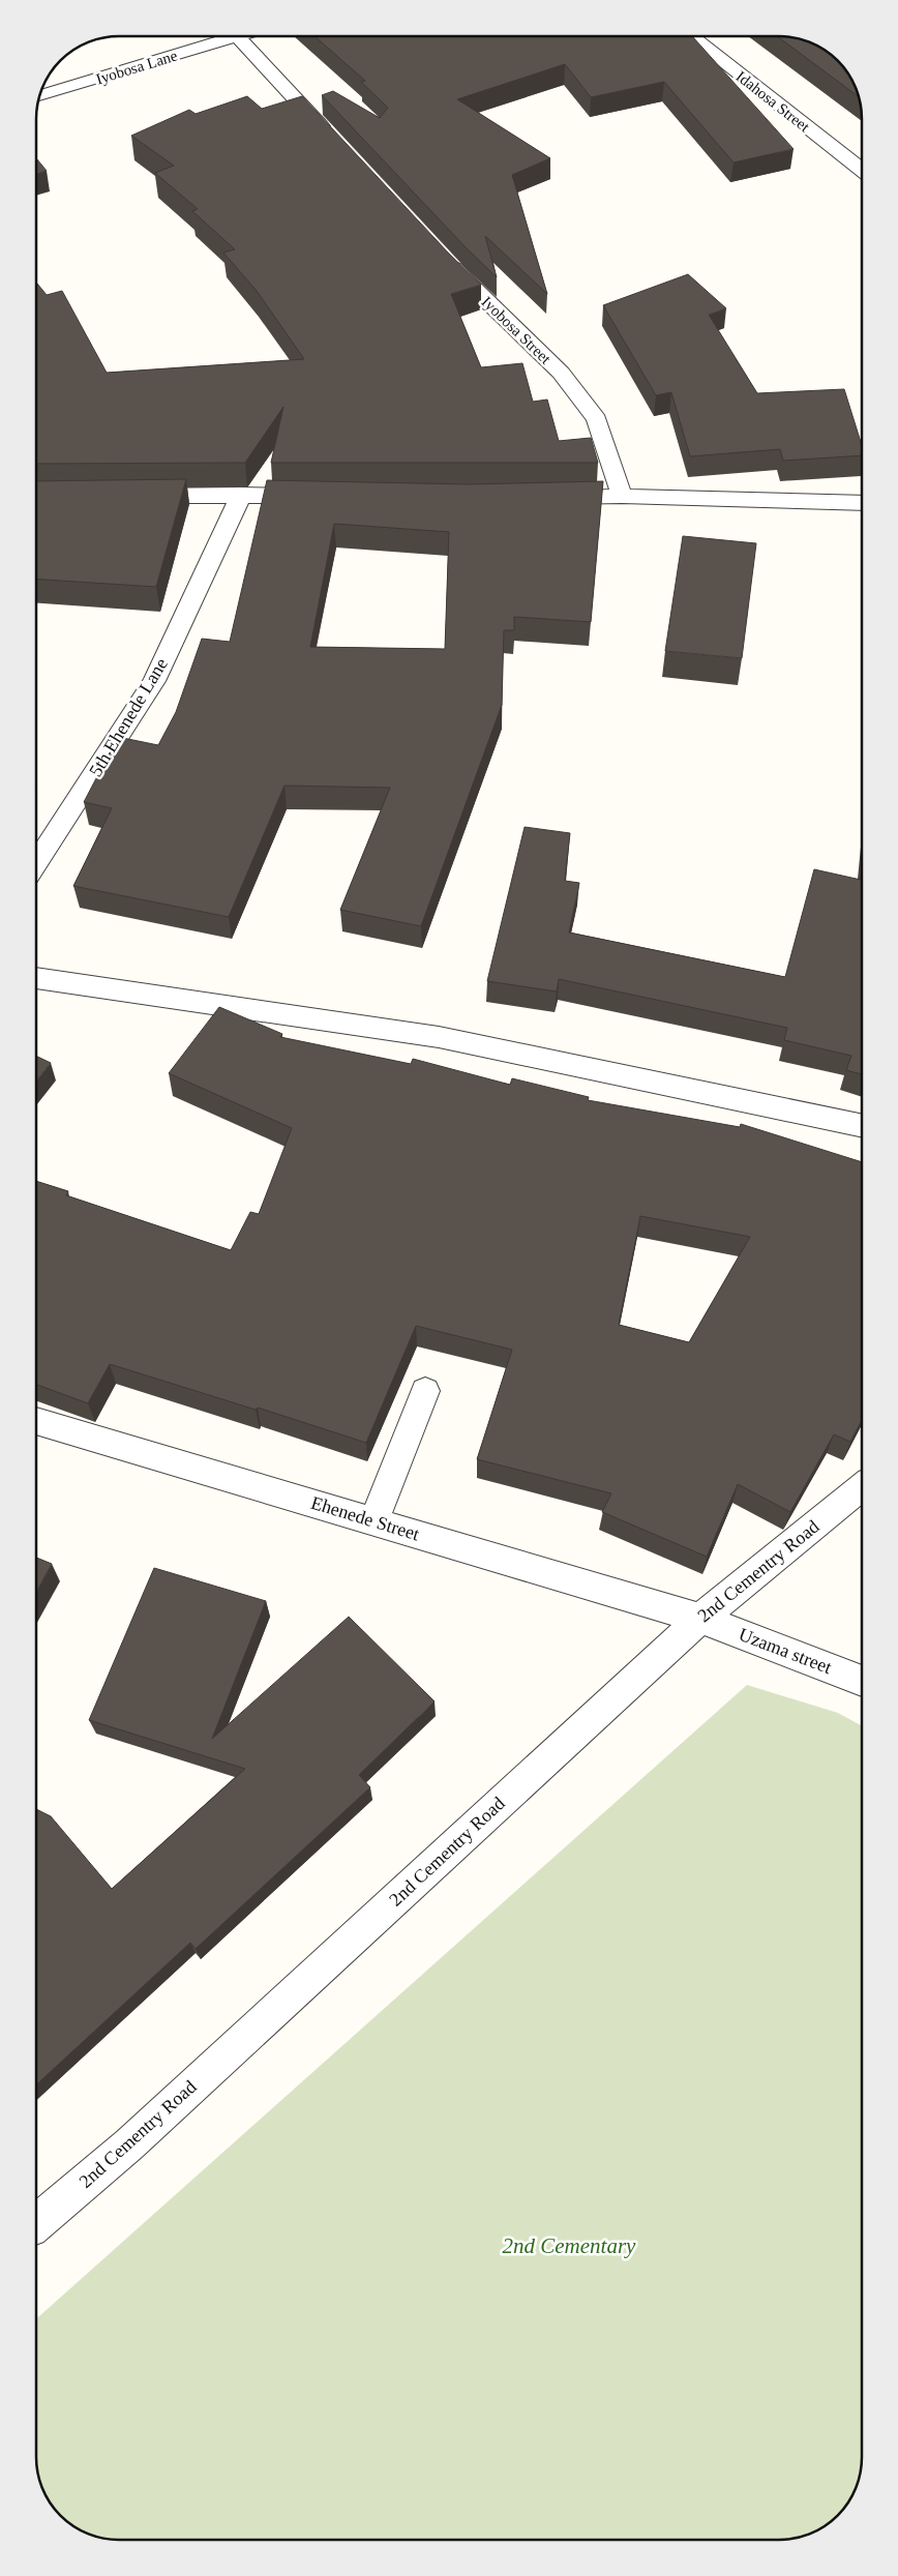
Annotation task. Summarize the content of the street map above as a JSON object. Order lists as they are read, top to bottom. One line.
{"streets":{"street":["Iyobosa Lane","Idahosa Street","Iyobosa Street","5th Ehenede Lane","Ehenede Street","2nd Cementry Road","Uzama street"]},"crossings":[["Ehenede Street","2nd Cementry Road"],["Ehenede Street","Uzama street"],["2nd Cementry Road","Uzama street"]],"parks":["2nd Cementary"]}
